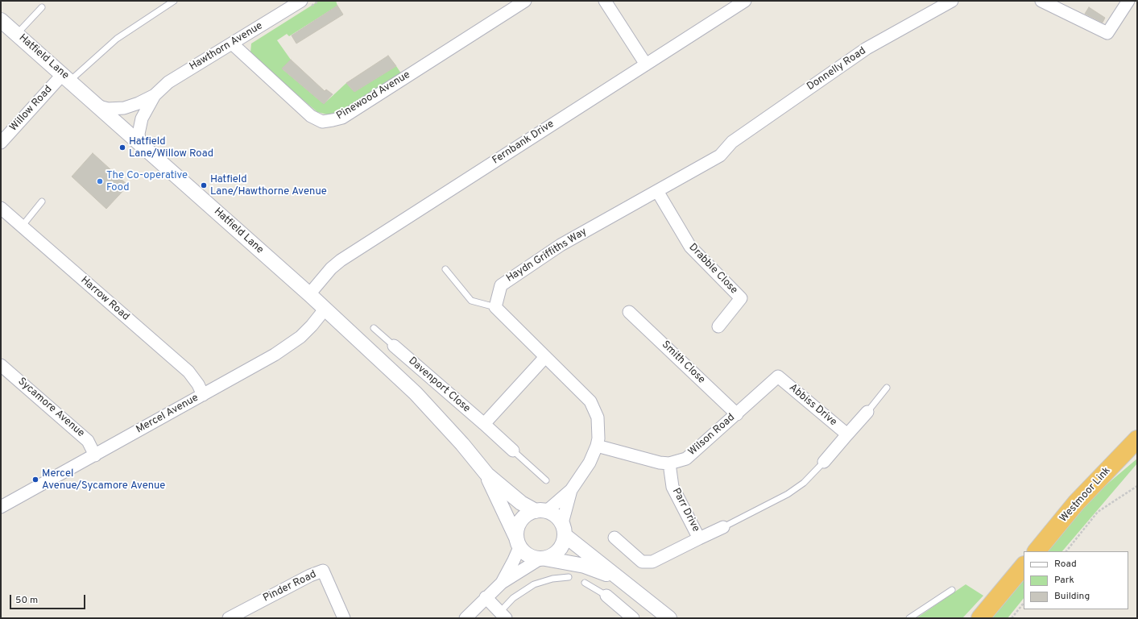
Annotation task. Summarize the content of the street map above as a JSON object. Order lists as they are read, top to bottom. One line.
{"streets":{"highway":["Westmoor Link"],"street":["Hawthorn Avenue","Hatfield Lane","Donnelly Road","Pinewood Avenue","Willow Road","Fernbank Drive","Haydn Griffiths Way","Drabble Close","Harrow Road","Smith Close","Davenport Close","Abbiss Drive","Sycamore Avenue","Mercel Avenue","Wilson Road","Parr Drive","Pinder Road"]},"crossings":[["Hawthorn Avenue","Hatfield Lane"],["Hawthorn Avenue","Pinewood Avenue"],["Hatfield Lane","Willow Road"],["Hatfield Lane","Fernbank Drive"],["Hatfield Lane","Mercel Avenue"],["Donnelly Road","Haydn Griffiths Way"],["Haydn Griffiths Way","Drabble Close"],["Harrow Road","Mercel Avenue"],["Smith Close","Wilson Road"],["Abbiss Drive","Wilson Road"],["Sycamore Avenue","Mercel Avenue"],["Wilson Road","Parr Drive"]],"places":["Hatfield Lane/Willow Road","The Co-operative Food","Hatfield Lane/Hawthorne Avenue","Mercel Avenue/Sycamore Avenue"],"legend":["Road","Park","Building"],"scale_bar":"50 m"}
